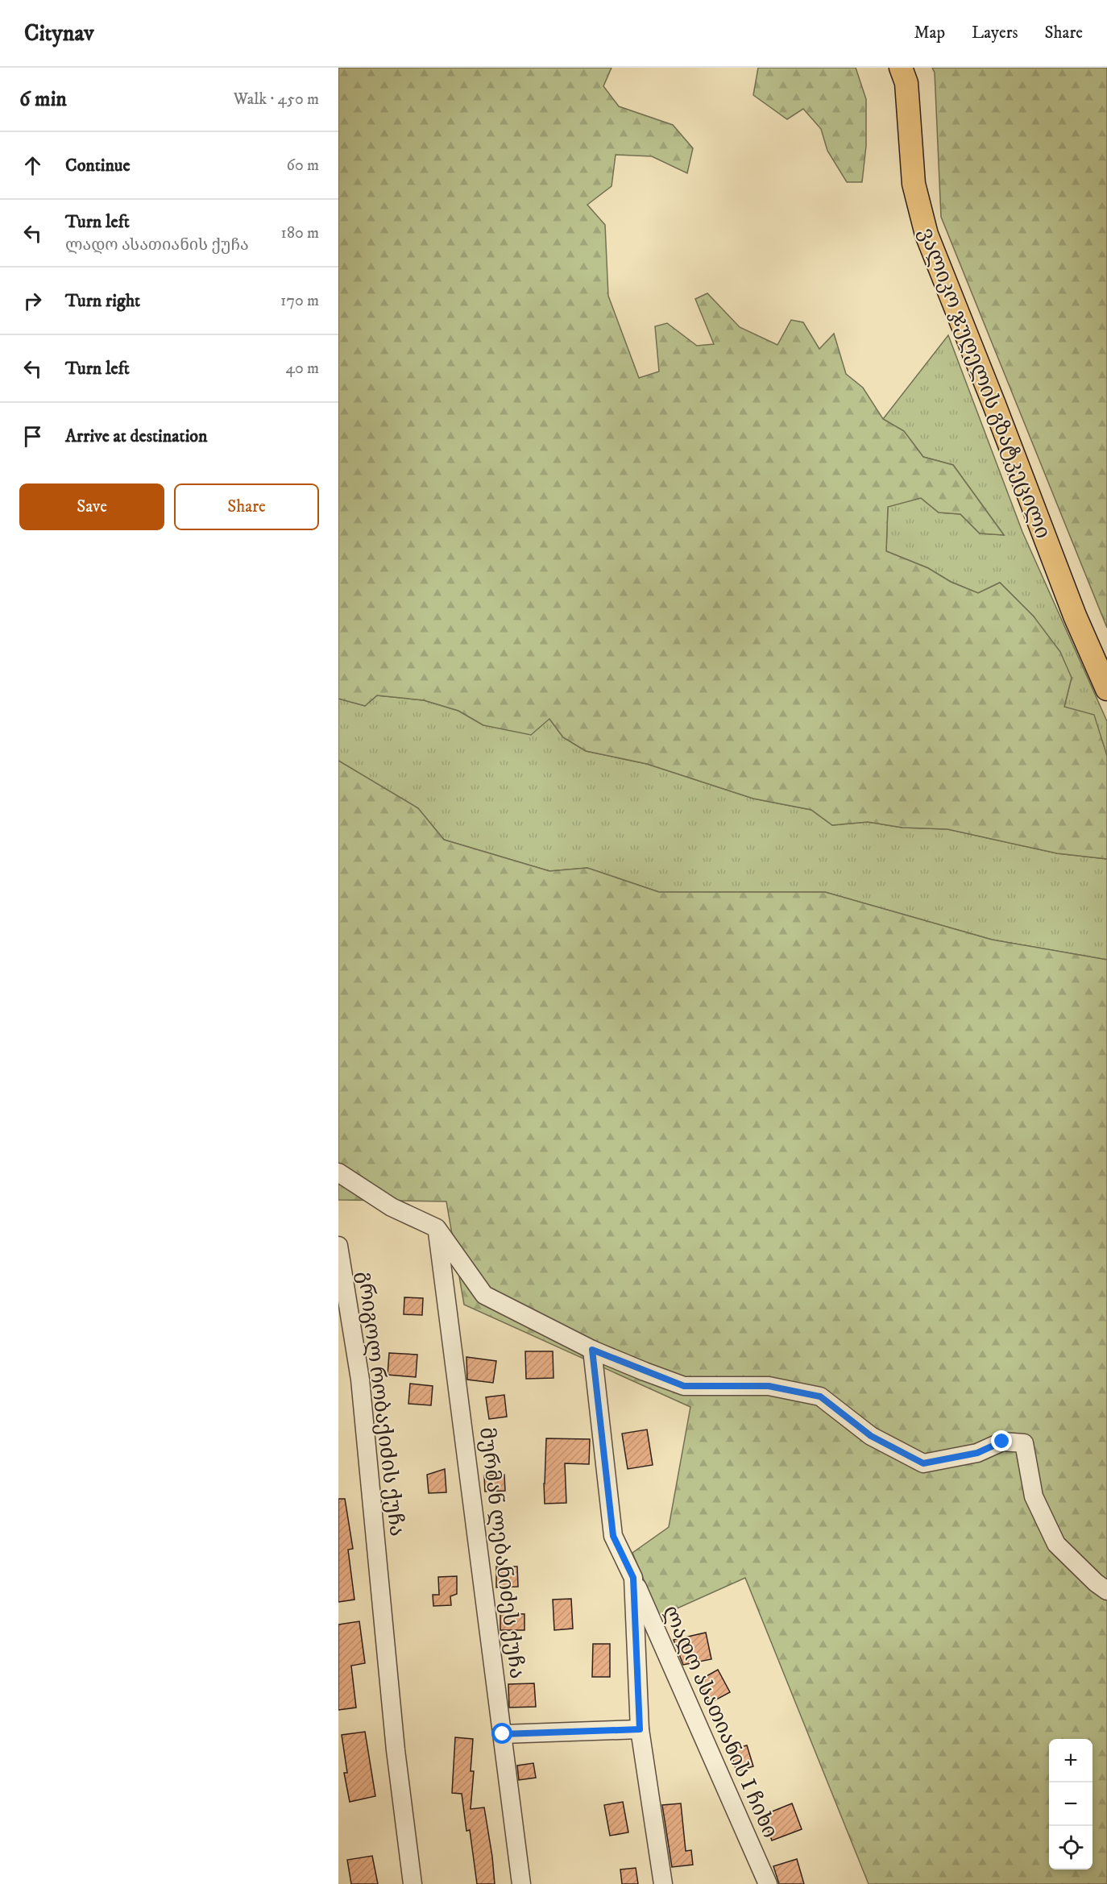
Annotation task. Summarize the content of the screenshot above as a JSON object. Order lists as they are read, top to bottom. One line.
{"streets":{"main road":["ვალიკო ჯუღელის გზატკეცილი"],"street":["გრიგოლ რობაქიძის ქუჩა","მურმან ლებანიძეს ქუჩა","ლადო ასათიანის I ჩიხი"]},"page":{"header":"Citynav","nav":["Map","Layers","Share"],"heading":["6 min","Walk · 450 m"],"list":[["Continue","60 m"],["Turn left","ლადო ასათიანის ქუჩა","180 m"],["Turn right","170 m"],["Turn left","40 m"],"Arrive at destination"],"buttons":["Save","Share"],"map_buttons":["+","−"]}}
